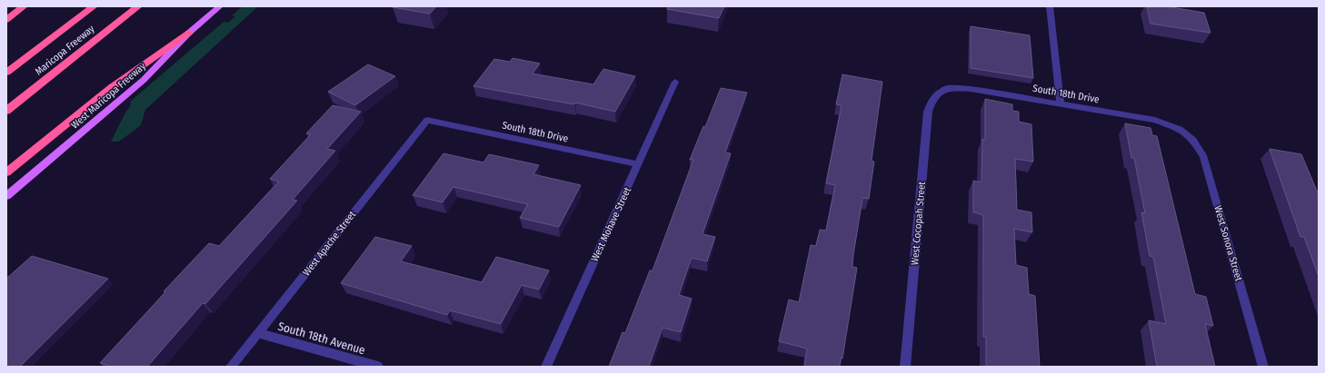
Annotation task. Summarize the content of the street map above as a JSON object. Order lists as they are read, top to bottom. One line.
{"streets":{"highway":["Maricopa Freeway"],"main road":["West Maricopa Freeway"],"street":["South 18th Drive","West Cocopah Street","West Mohave Street","West Apache Street","West Sonora Street","South 18th Avenue"]},"crossings":[["South 18th Drive","West Cocopah Street"],["South 18th Drive","West Mohave Street"],["South 18th Drive","West Apache Street"],["South 18th Drive","West Sonora Street"],["West Apache Street","South 18th Avenue"]]}
